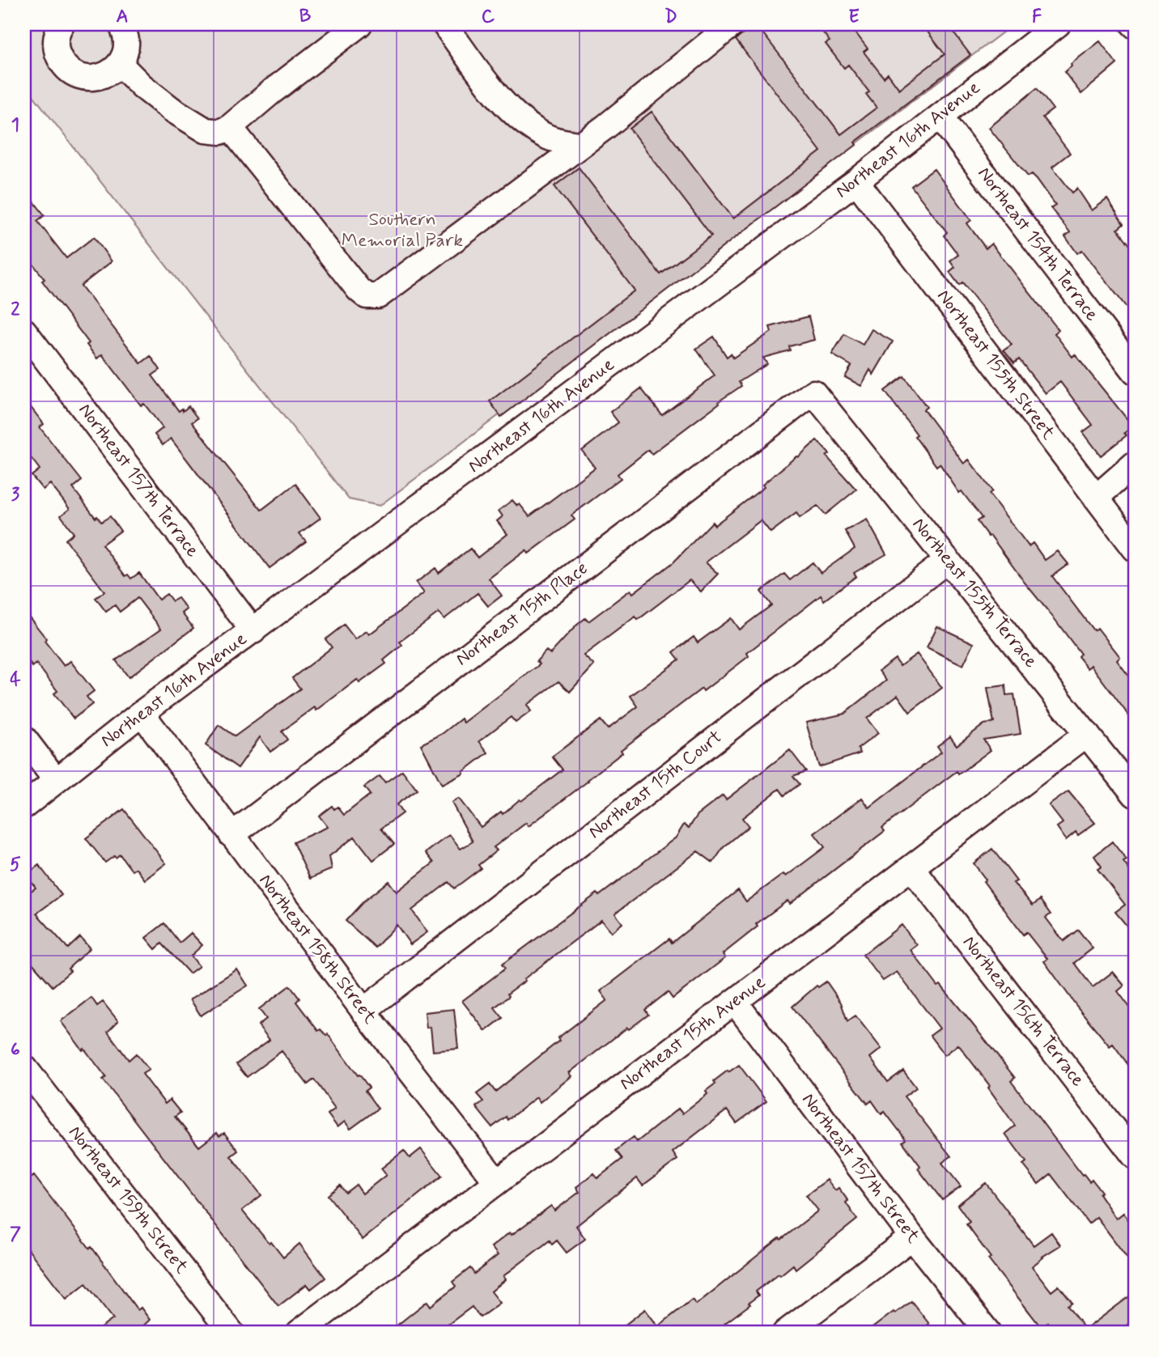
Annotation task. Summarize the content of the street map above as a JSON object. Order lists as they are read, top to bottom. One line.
{"streets":{"street":["Northeast 16th Avenue","Northeast 154th Terrace","Northeast 155th Street","Northeast 157th Terrace","Northeast 155th Terrace","Northeast 15th Place","Northeast 15th Court","Northeast 158th Street","Northeast 156th Terrace","Northeast 15th Avenue","Northeast 157th Street","Northeast 159th Street"]},"crossings":[["Northeast 16th Avenue","Northeast 154th Terrace"],["Northeast 16th Avenue","Northeast 155th Street"],["Northeast 16th Avenue","Northeast 157th Terrace"],["Northeast 16th Avenue","Northeast 158th Street"],["Northeast 155th Terrace","Northeast 15th Place"],["Northeast 155th Terrace","Northeast 15th Court"],["Northeast 155th Terrace","Northeast 15th Avenue"],["Northeast 15th Place","Northeast 158th Street"],["Northeast 15th Court","Northeast 158th Street"],["Northeast 158th Street","Northeast 15th Avenue"],["Northeast 156th Terrace","Northeast 15th Avenue"],["Northeast 15th Avenue","Northeast 157th Street"]],"parks":["Southern Memorial Park"],"grid":{"columns":["A","B","C","D","E","F"],"rows":["1","2","3","4","5","6","7"]}}
